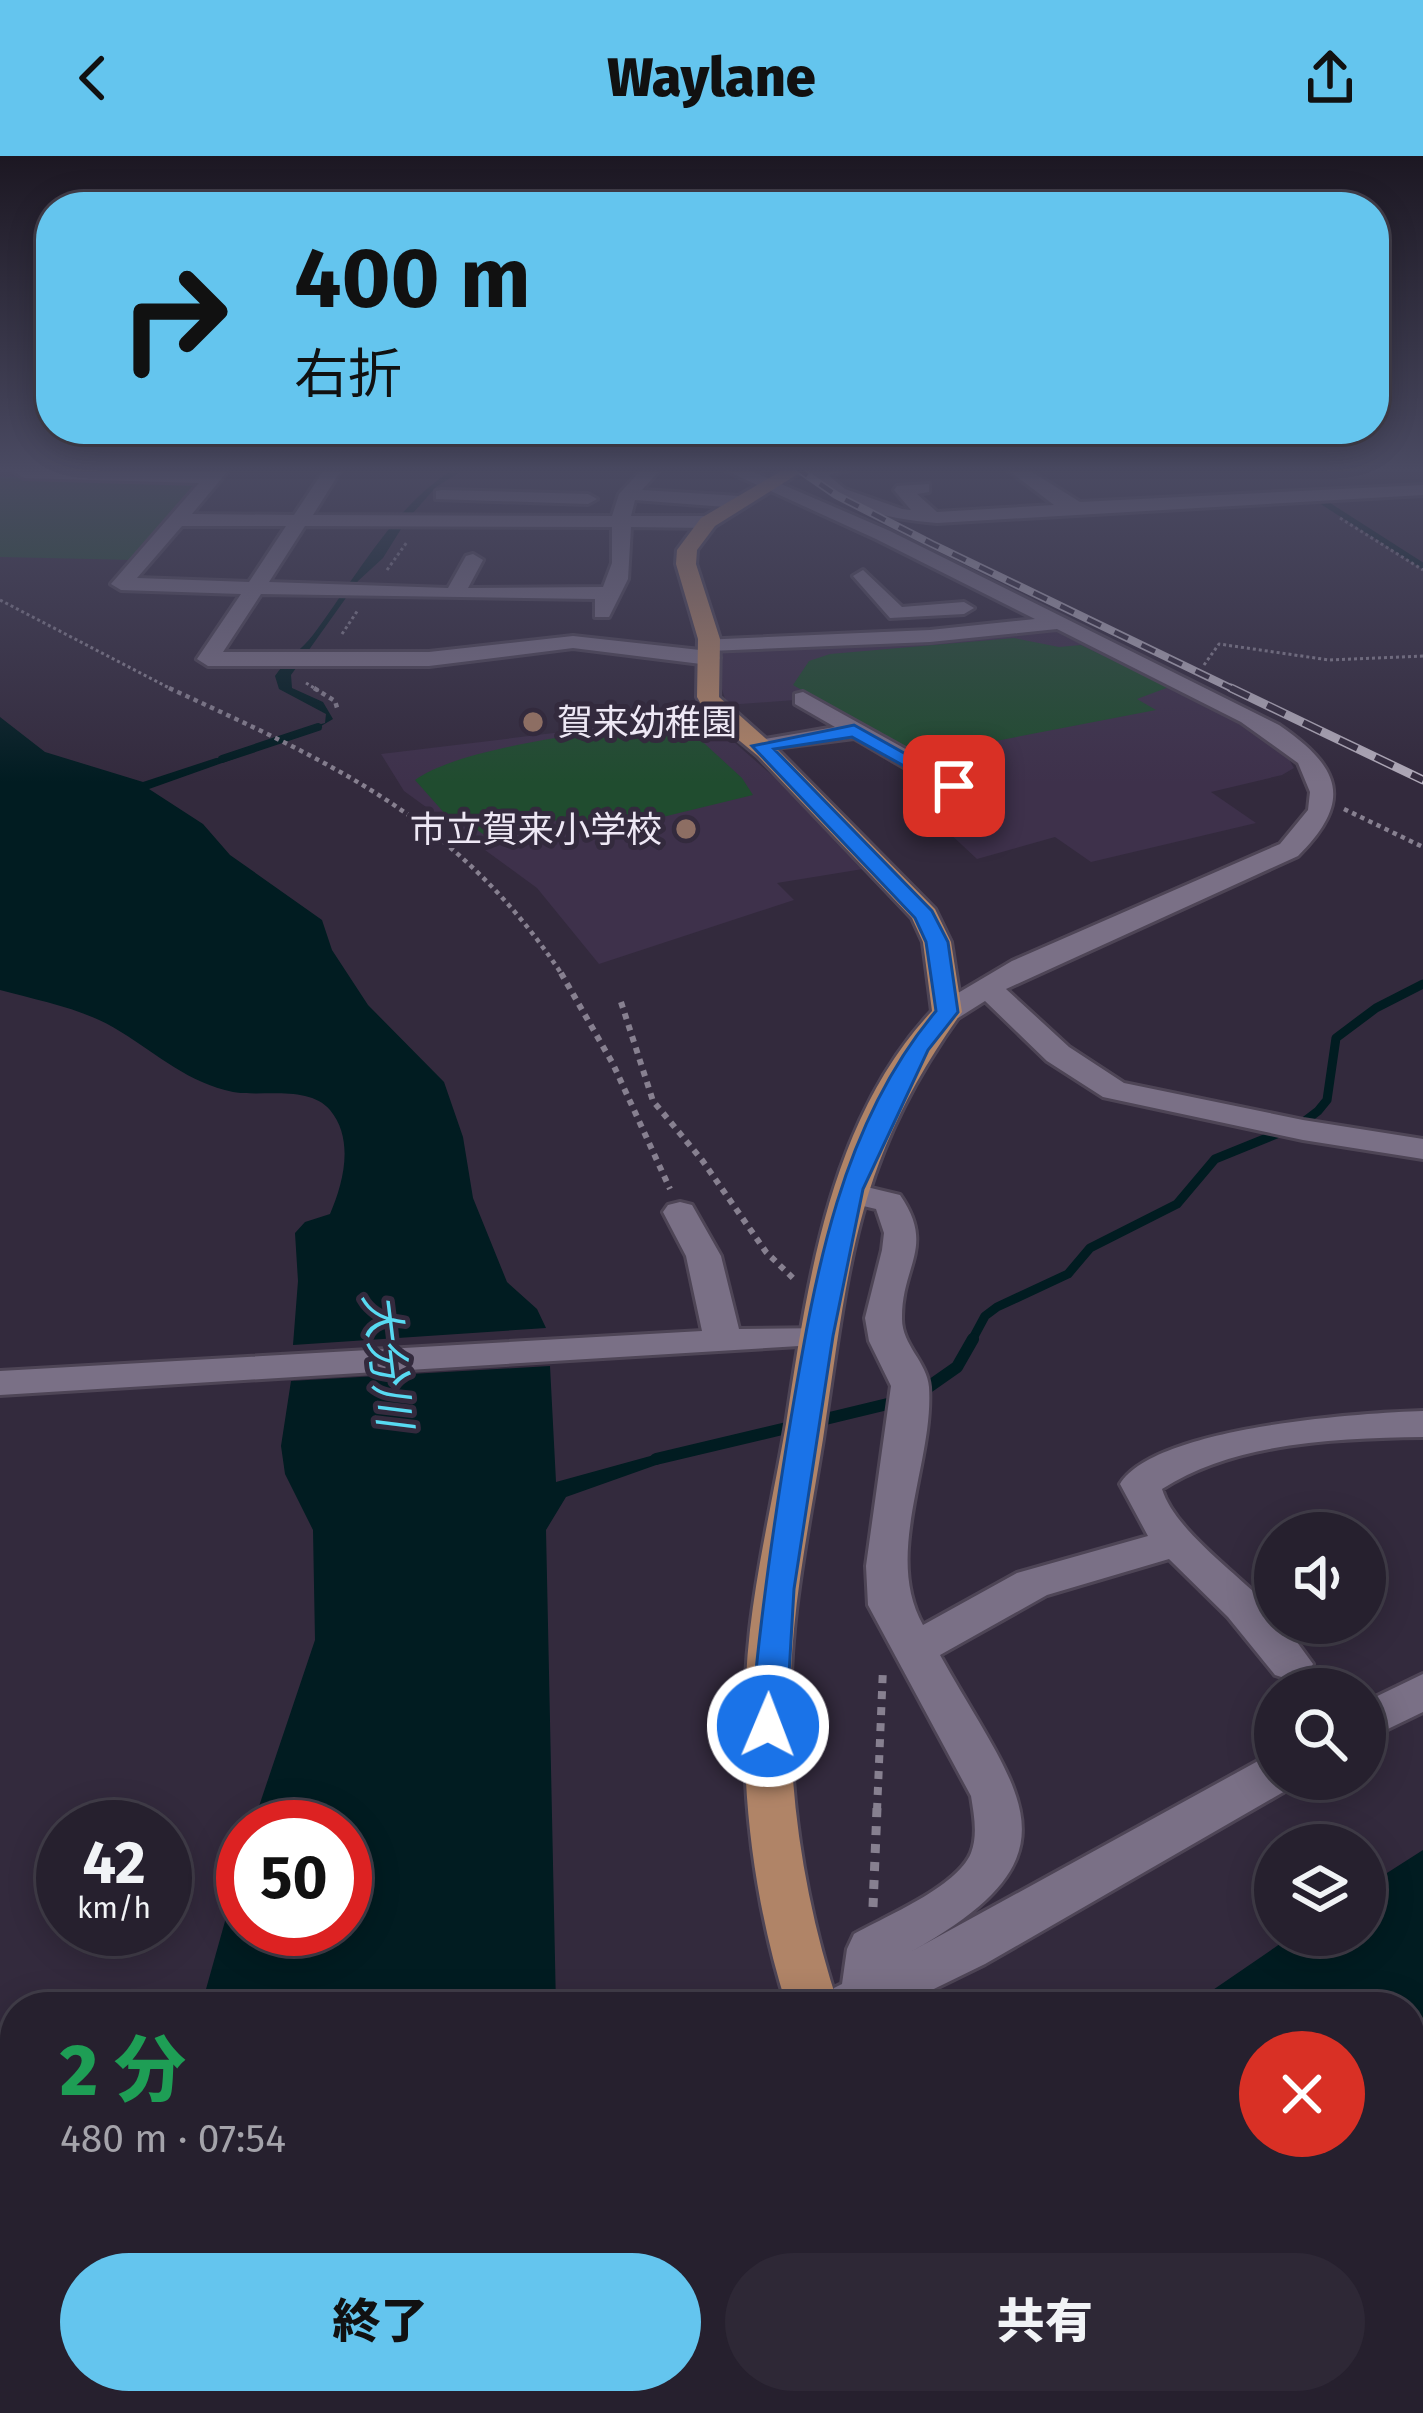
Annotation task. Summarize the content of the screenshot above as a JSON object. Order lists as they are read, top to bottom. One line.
{"water":["大分川"],"places":["賀来幼稚園","市立賀来小学校"],"page":{"header":"Waylane","turn":["400 m","右折"],"speed":"42 km/h","limit":"50","heading":["2 分","480 m · 07:54"],"buttons":["終了","共有"]}}
